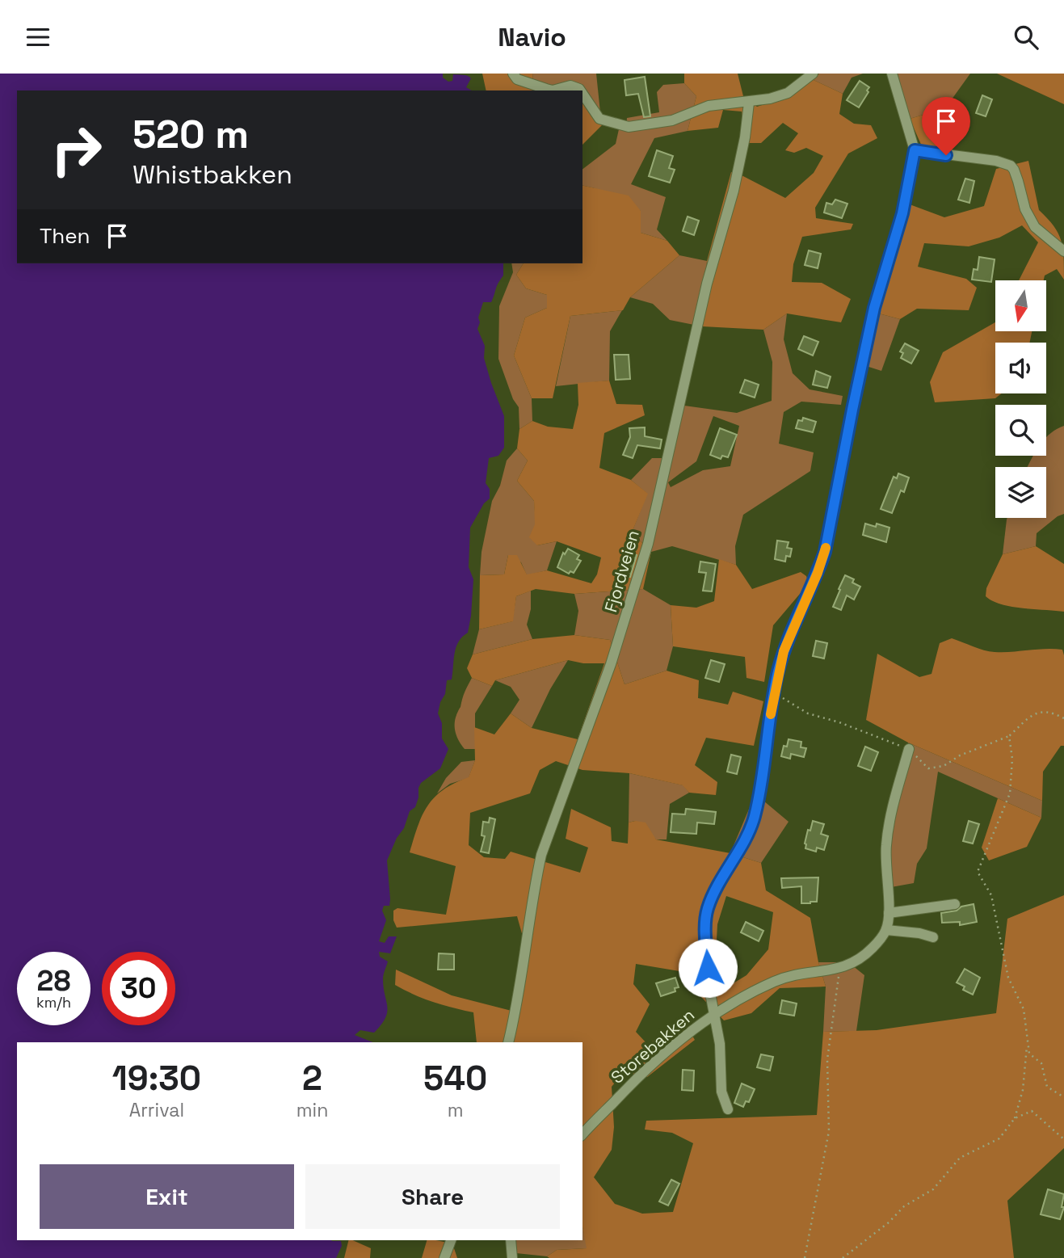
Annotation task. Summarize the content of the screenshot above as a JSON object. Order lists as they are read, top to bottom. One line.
{"streets":{"street":["Fjordveien","Storebakken"]},"north":"bottom","page":{"header":"Navio","turn":["520 m","Whistbakken"],"then":"Then","speed":"28 km/h","limit":"30","eta":["19:30","Arrival","2","min","540","m"],"buttons":["Exit","Share"]}}
